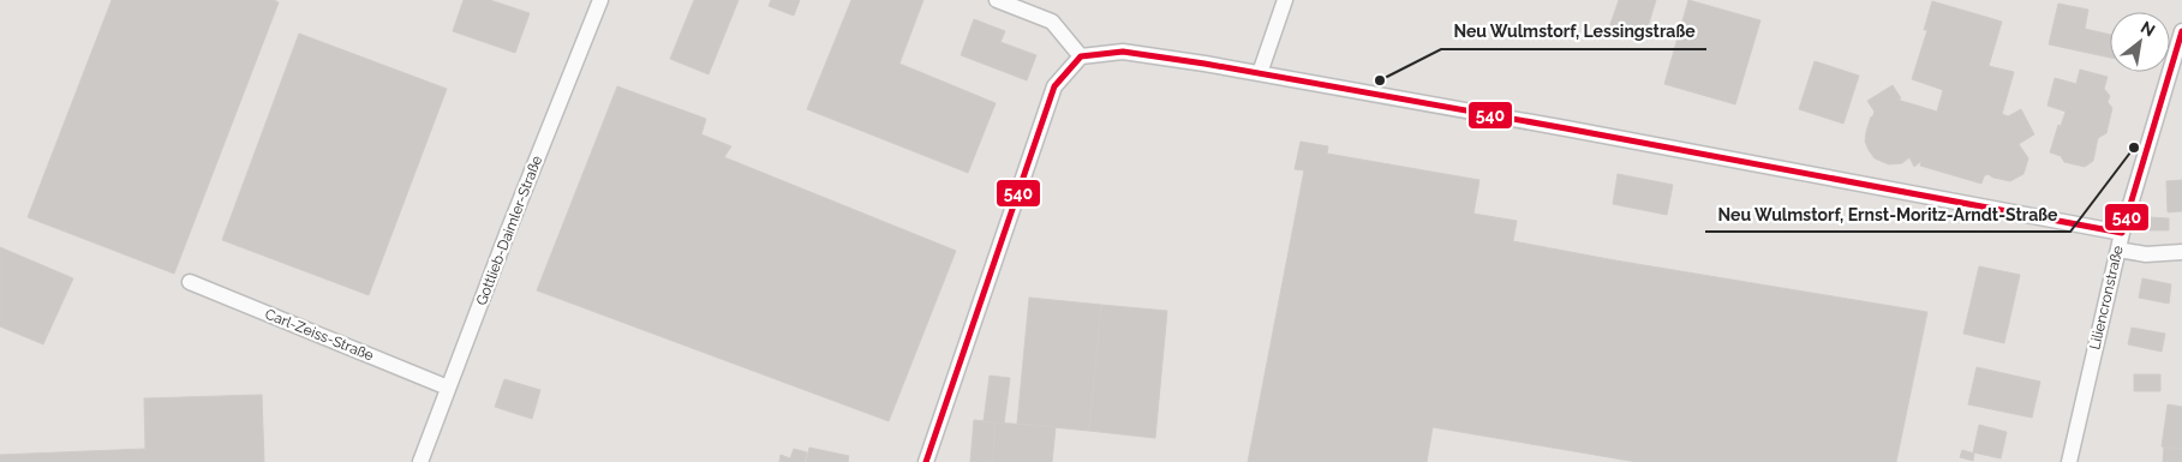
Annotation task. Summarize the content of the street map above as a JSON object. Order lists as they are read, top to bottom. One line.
{"streets":{"street":["Gottlieb-Daimler-Straße","Liliencronstraße","Carl-Zeiss-Straße"]},"crossings":[["Gottlieb-Daimler-Straße","Carl-Zeiss-Straße"]],"places":["Neu Wulmstorf, Lessingstraße","Neu Wulmstorf, Ernst-Moritz-Arndt-Straße"],"lines":["transit line 540"],"north":"top right"}
